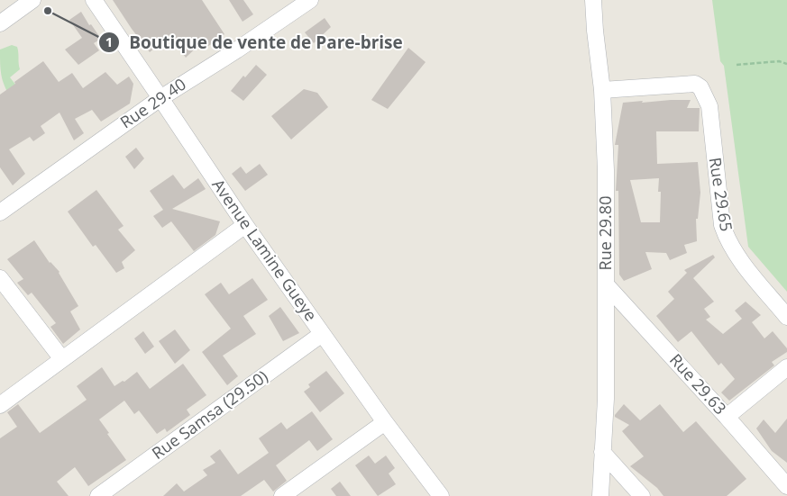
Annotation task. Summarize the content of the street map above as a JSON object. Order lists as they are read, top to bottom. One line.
{"streets":{"street":["Rue 29.40","Rue 29.65","Rue 29.80","Avenue Lamine Gueye","Rue 29.63","Rue Samsa (29.50)"]},"crossings":[["Rue 29.40","Avenue Lamine Gueye"],["Rue 29.65","Rue 29.80"],["Rue 29.80","Rue 29.63"],["Avenue Lamine Gueye","Rue Samsa (29.50)"]],"places":["Boutique de vente de Pare-brise"]}
